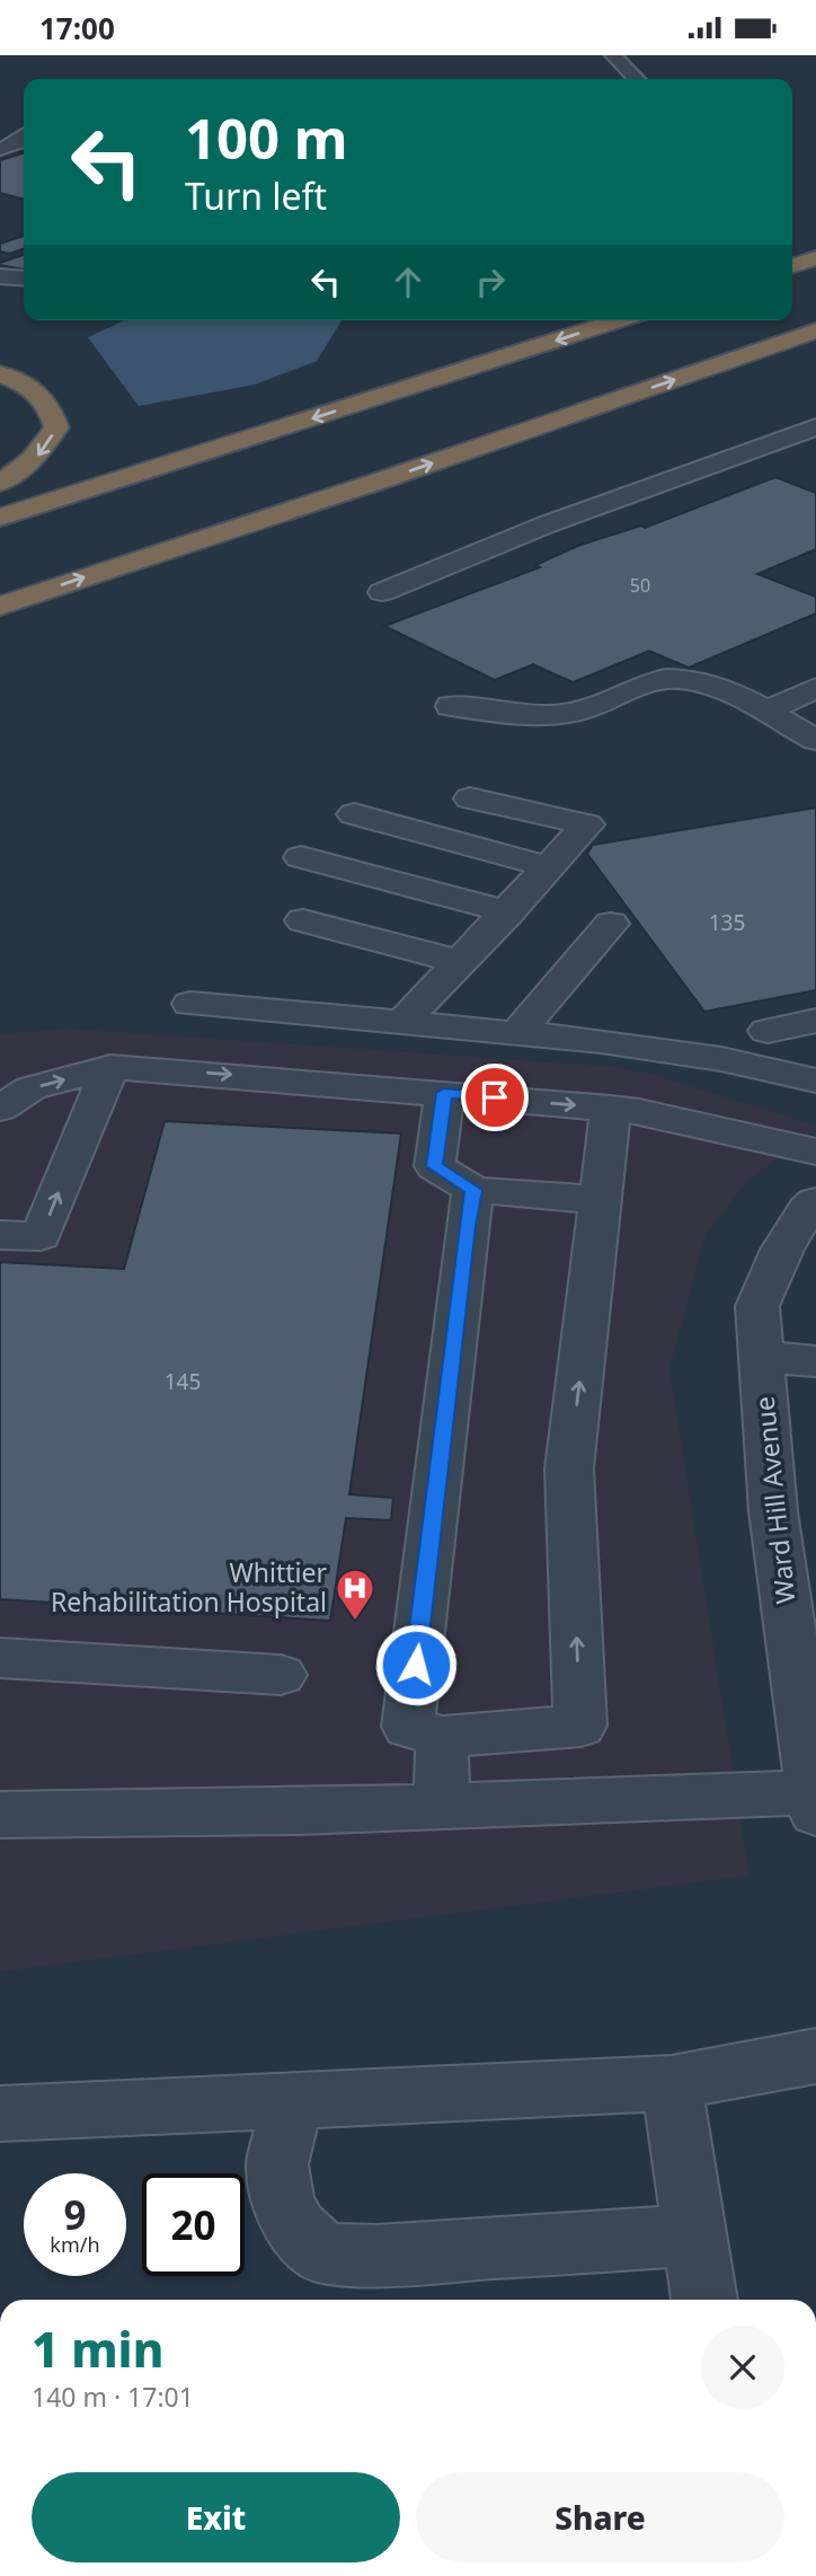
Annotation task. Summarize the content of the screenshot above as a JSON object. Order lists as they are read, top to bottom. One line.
{"streets":{"street":["Ward Hill Avenue"]},"places":{"hospital":["Whittier Rehabilitation Hospital"]},"house_numbers":["50","135","145"],"page":{"status":"17:00","turn":["100 m","Turn left"],"speed":"9 km/h","limit":"20","heading":["1 min","140 m · 17:01"],"buttons":["Exit","Share"]}}
